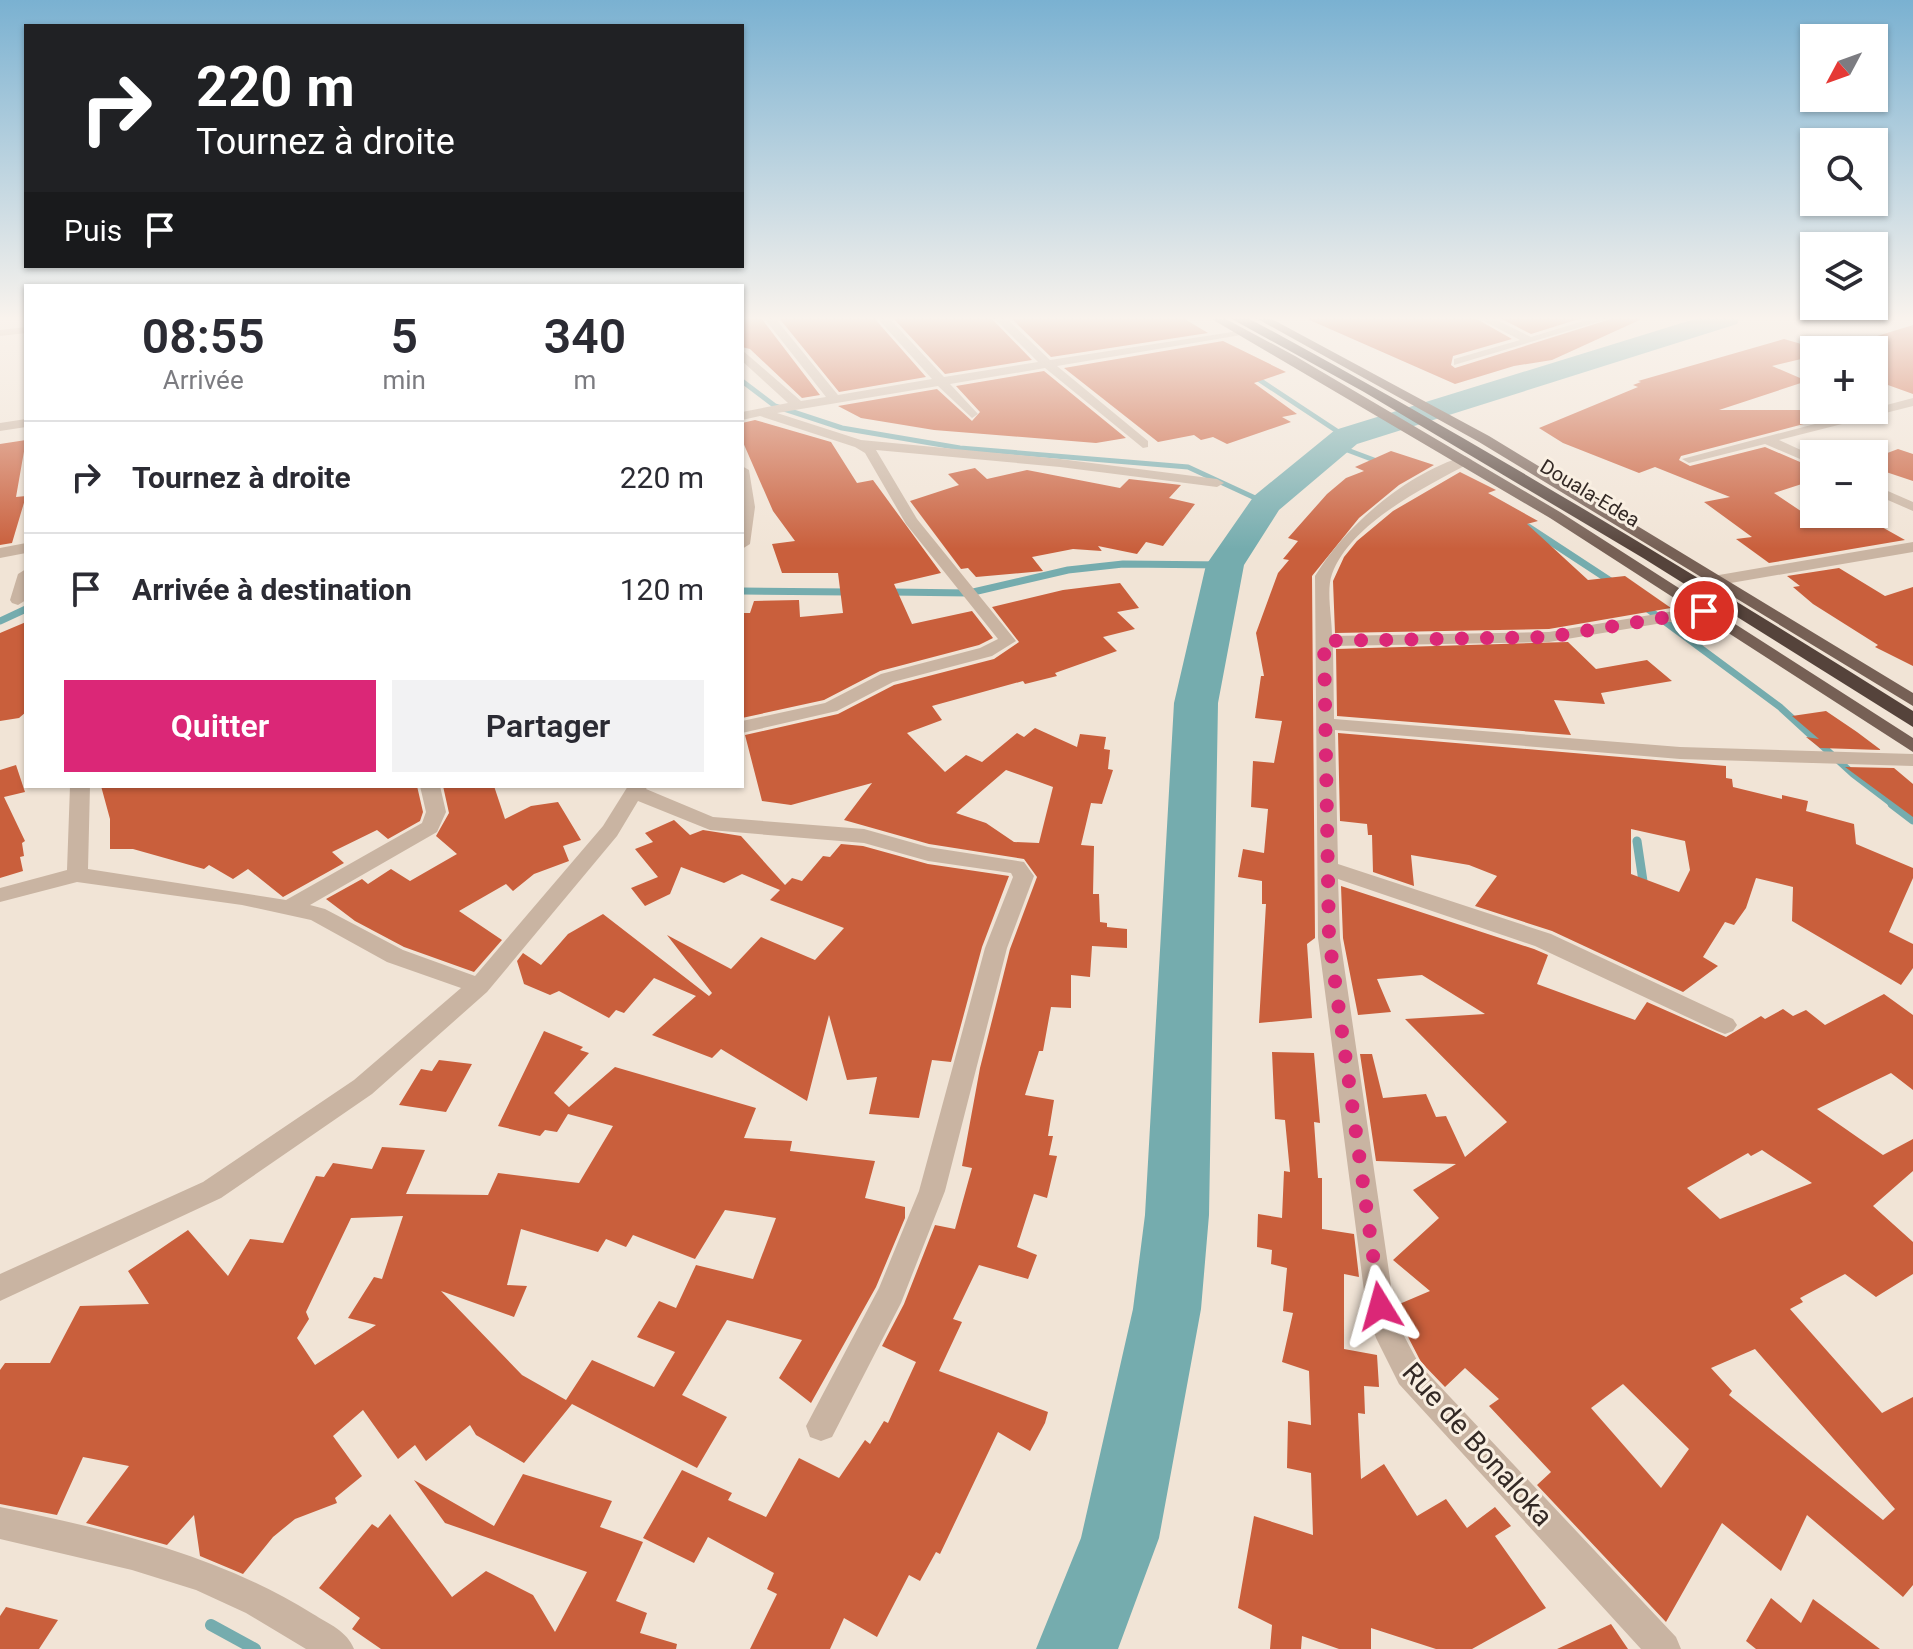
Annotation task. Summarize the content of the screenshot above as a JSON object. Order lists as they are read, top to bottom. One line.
{"streets":{"highway":["Douala-Edea"],"street":["Rue de Bonaloka"]},"crossings":[["Douala-Edea","Rue de Bonaloka"]],"north":"bottom left","page":{"map_buttons":["+","−"],"turn":["220 m","Tournez à droite"],"then":"Puis","eta":["08:55","Arrivée","5","min","340","m"],"list":[{"name":"Tournez à droite","value":"220 m"},{"name":"Arrivée à destination","value":"120 m"}],"buttons":["Quitter","Partager"]}}
